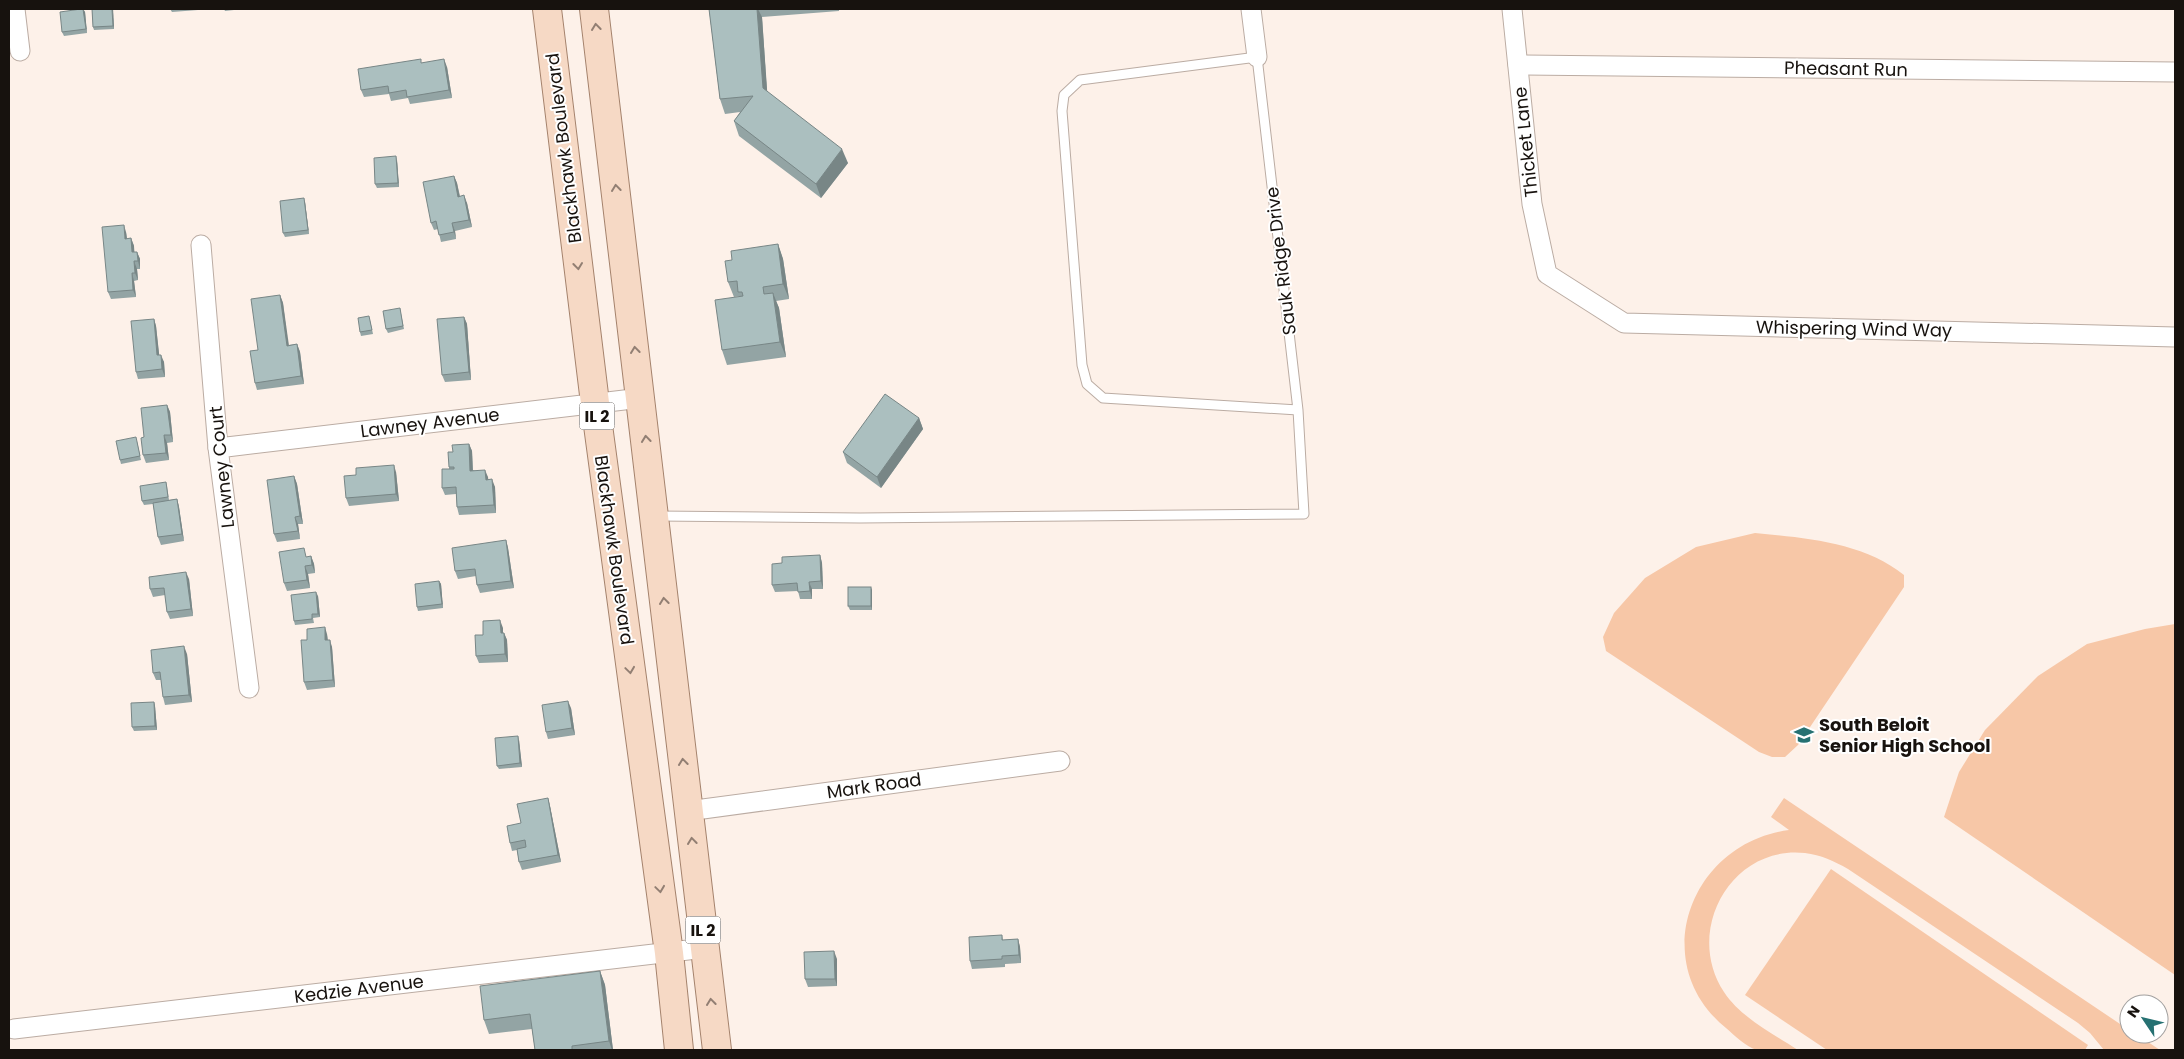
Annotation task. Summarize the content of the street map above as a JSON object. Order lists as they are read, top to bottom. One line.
{"streets":{"main road":["Blackhawk Boulevard","IL 2"],"street":["Pheasant Run","Thicket Lane","Sauk Ridge Drive","Whispering Wind Way","Lawney Avenue","Lawney Court","Mark Road","Kedzie Avenue"]},"crossings":[["Pheasant Run","Thicket Lane"],["Thicket Lane","Whispering Wind Way"],["Blackhawk Boulevard","IL 2"],["Blackhawk Boulevard","Lawney Avenue"],["Blackhawk Boulevard","Kedzie Avenue"],["Sauk Ridge Drive","IL 2"],["IL 2","Lawney Avenue"],["IL 2","Mark Road"],["IL 2","Kedzie Avenue"],["Lawney Avenue","Lawney Court"]],"places":{"school or university":["South Beloit Senior High School"]},"north":"top left"}
